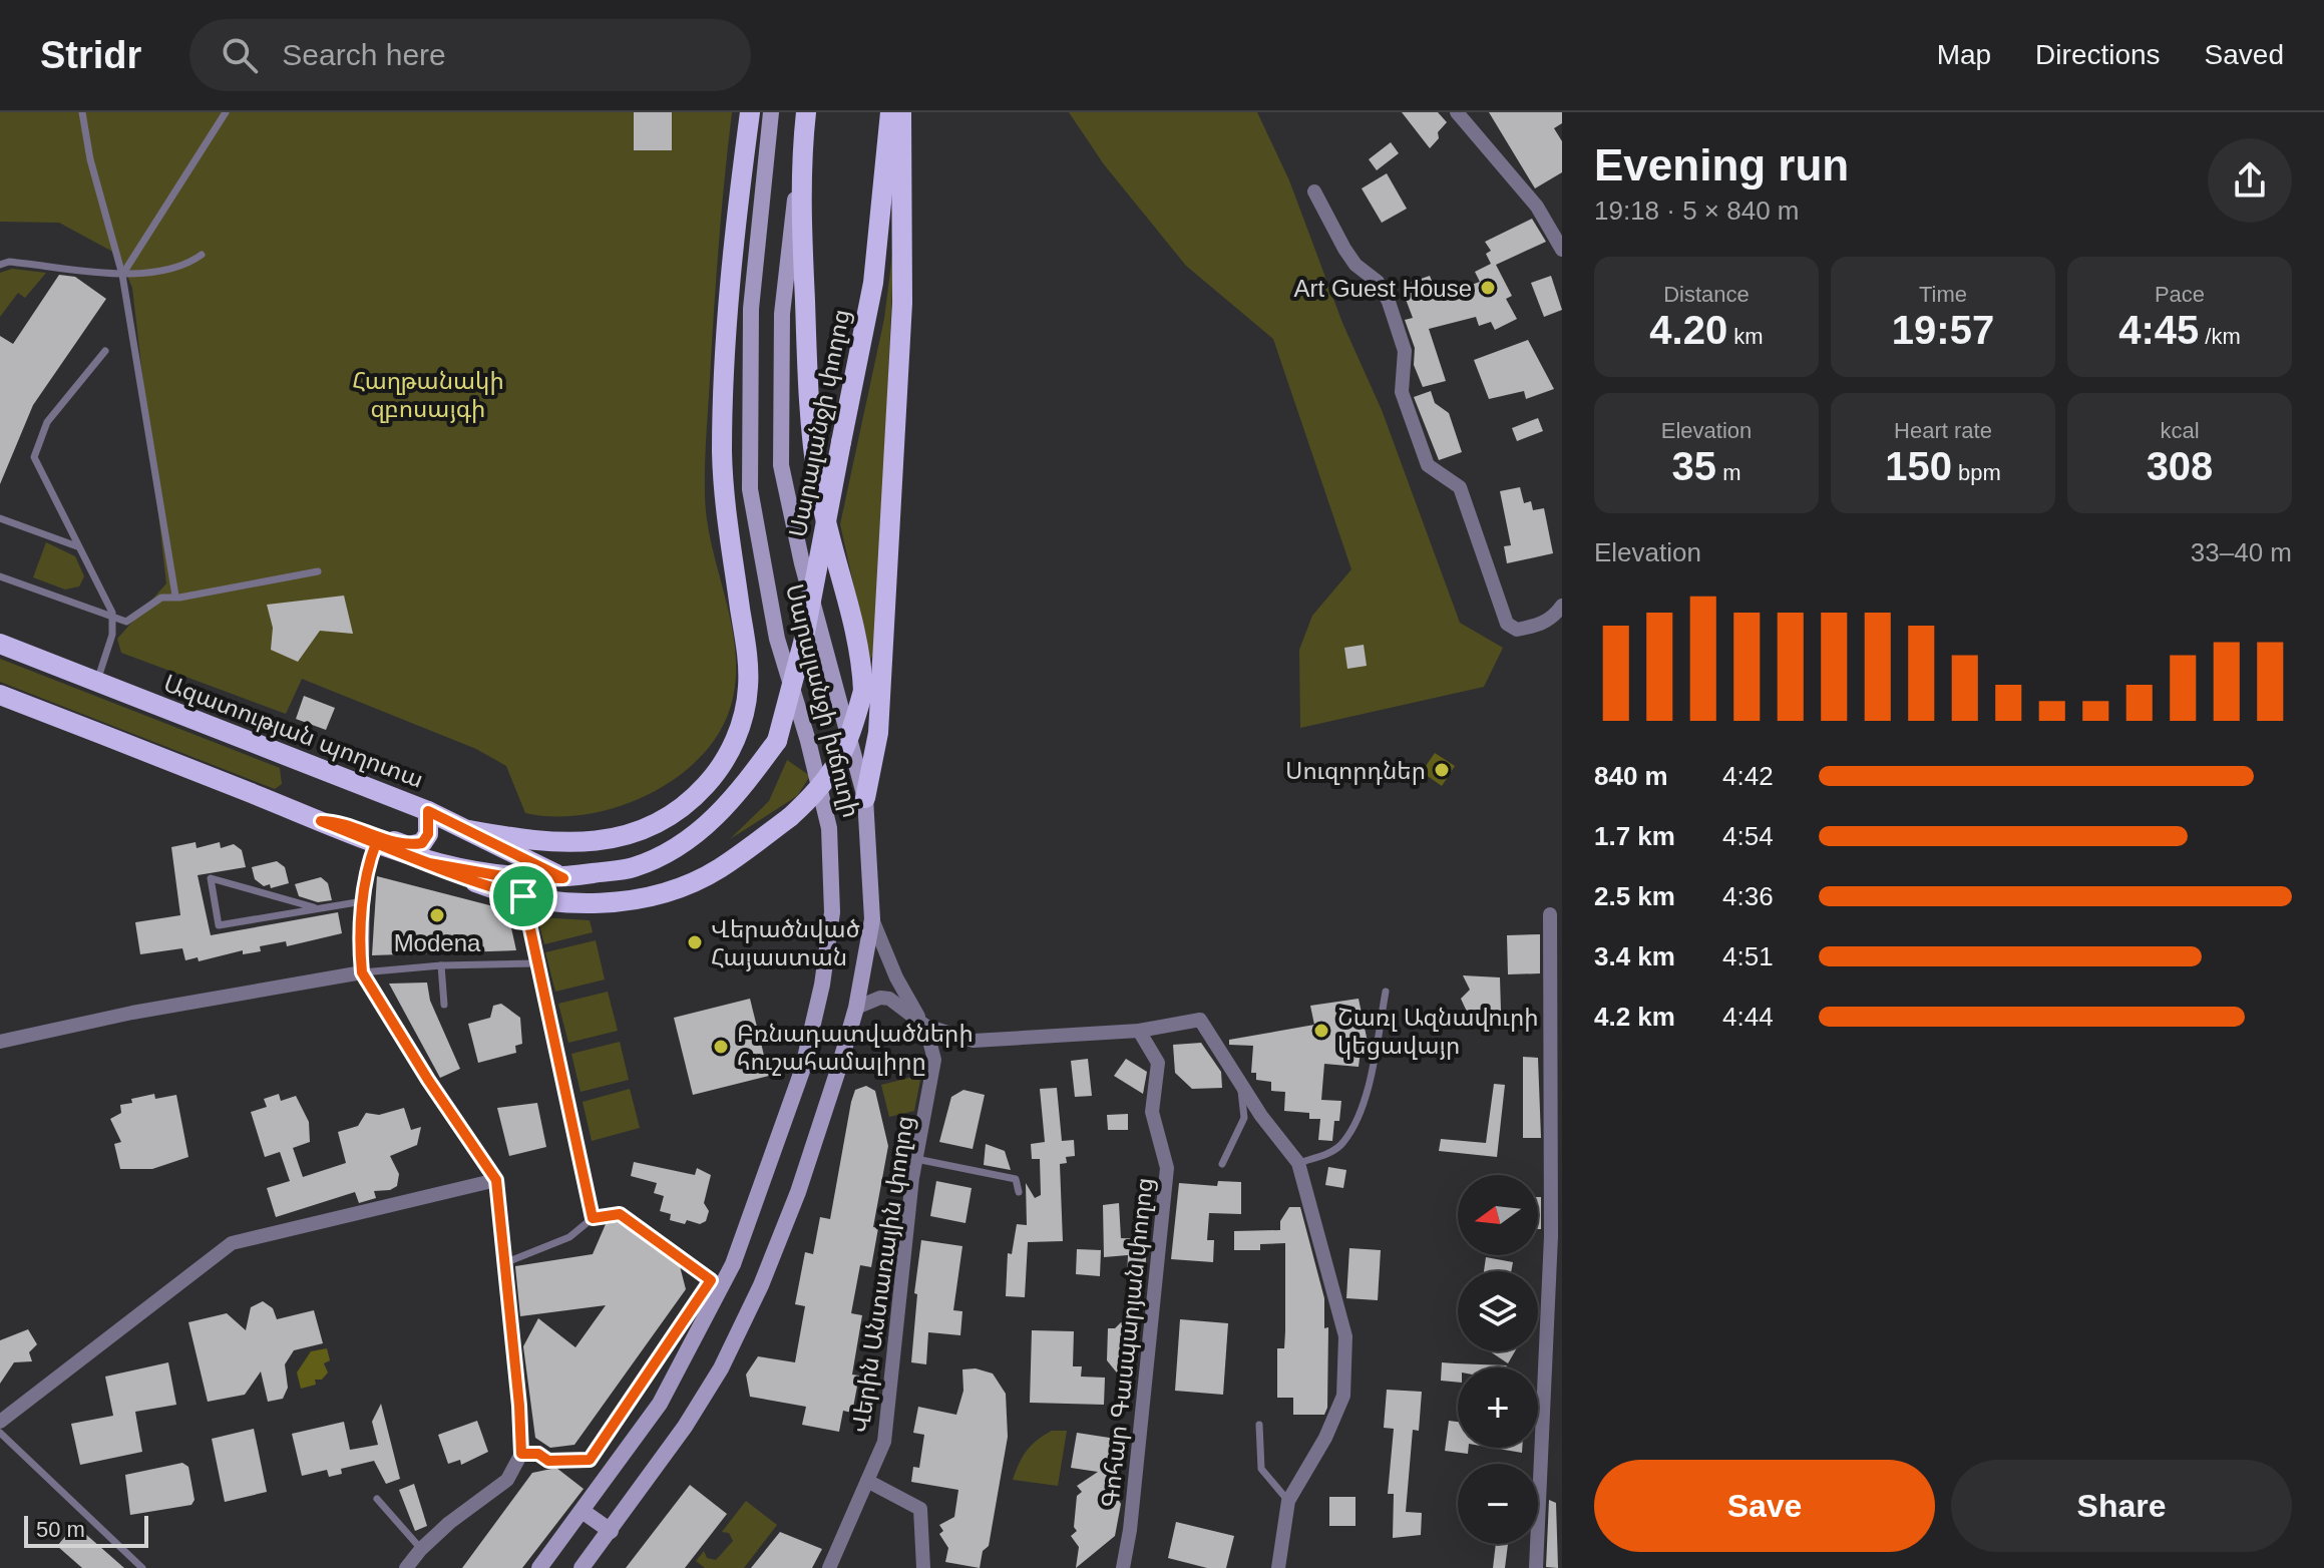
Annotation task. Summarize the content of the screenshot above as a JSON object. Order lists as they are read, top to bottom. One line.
{"streets":{"main road":["Սարալանջի փողոց","Սարալանջի խճուղի","Ազատության պողոտա"],"street":["Վերին Անտառային փողոց","Գոհար Գասպարյան փողոց"]},"crossings":[["Սարալանջի փողոց","Ազատության պողոտա"],["Սարալանջի խճուղի","Վերին Անտառային փողոց"]],"parks":["Հաղթանակի զբոսայգի"],"places":["Art Guest House","Սուզորդներ","Modena","Վերածնված Հայաստան","Շառլ Ազնավուրի կեցավայր","Բռնադատվածների հուշահամալիրը"],"scale_bar":"50 m","north":"left","page":{"header":"Stridr","search":"Search here","nav":["Map","Directions","Saved"],"heading":["Evening run","19:18 · 5 × 840 m"],"stats":[["Distance","4.20 km"],["Time","19:57"],["Pace","4:45 /km"],["Elevation","35 m"],["Heart rate","150 bpm"],["kcal","308"]],"chart":["Elevation","33–40 m"],"list":[{"name":"840 m","note":"4:42"},{"name":"1.7 km","note":"4:54"},{"name":"2.5 km","note":"4:36"},{"name":"3.4 km","note":"4:51"},{"name":"4.2 km","note":"4:44"}],"map_buttons":["+","−"],"buttons":["Save","Share"],"scale":"50 m"}}
